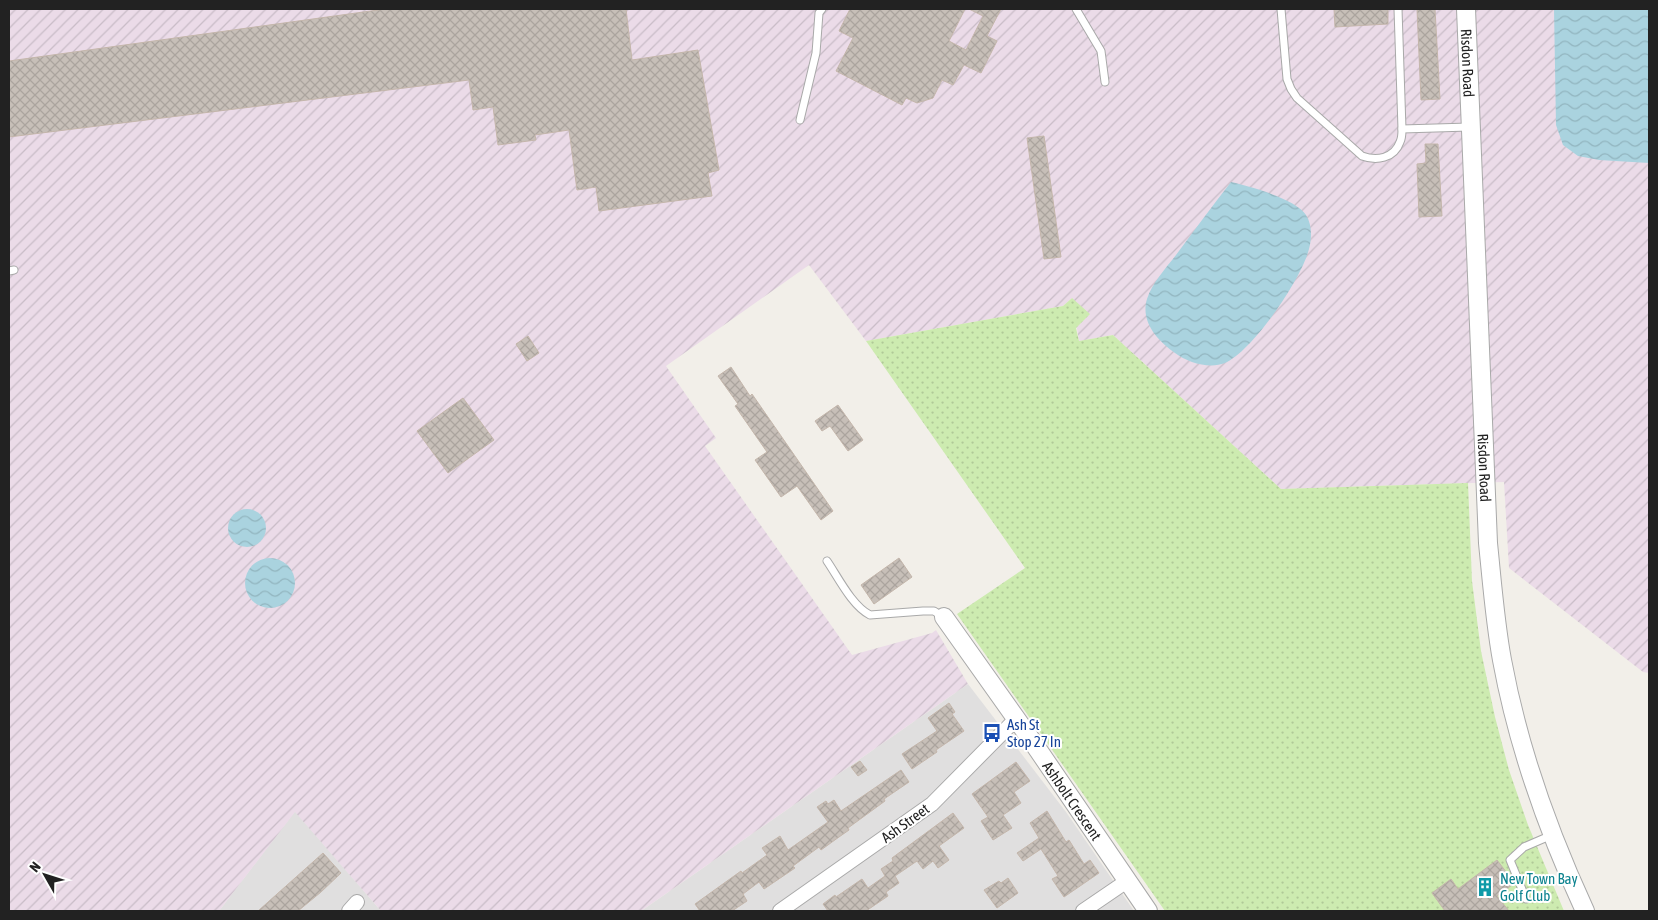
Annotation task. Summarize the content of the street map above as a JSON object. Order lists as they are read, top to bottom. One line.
{"streets":{"street":["Risdon Road","Ashbolt Crescent","Ash Street"]},"crossings":[["Ashbolt Crescent","Ash Street"]],"places":{"bus stop":["Ash St Stop 27 In"],"building":["New Town Bay Golf Club"]},"north":"top left"}
